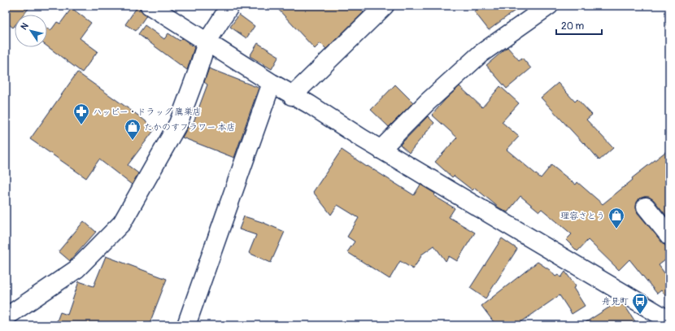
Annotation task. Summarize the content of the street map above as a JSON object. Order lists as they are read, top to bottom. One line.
{"places":{"pharmacy":["ハッピー・ドラッグ 鷹巣店"],"shop":["たかのすフラワー 本店","理容さとう"],"bus stop":["舟見町"]},"scale_bar":"20 m","north":"top left"}
